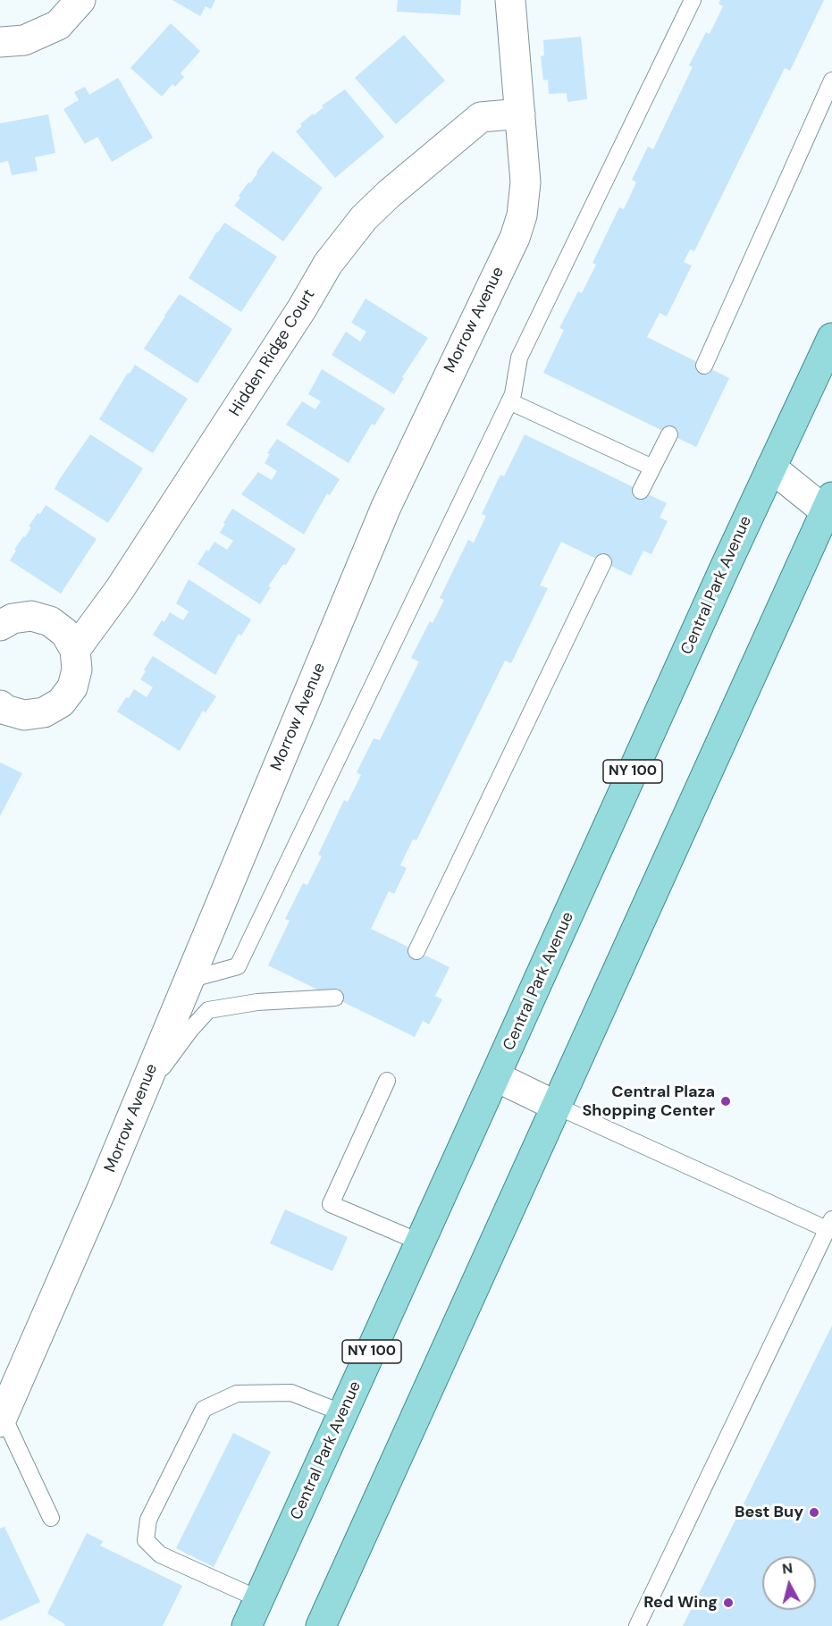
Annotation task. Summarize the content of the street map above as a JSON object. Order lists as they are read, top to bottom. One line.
{"streets":{"main road":["Central Park Avenue","NY 100"],"street":["Morrow Avenue","Hidden Ridge Court"]},"crossings":[["Morrow Avenue","Hidden Ridge Court"]],"places":["Central Plaza Shopping Center","Best Buy","Red Wing"],"north":"top"}
